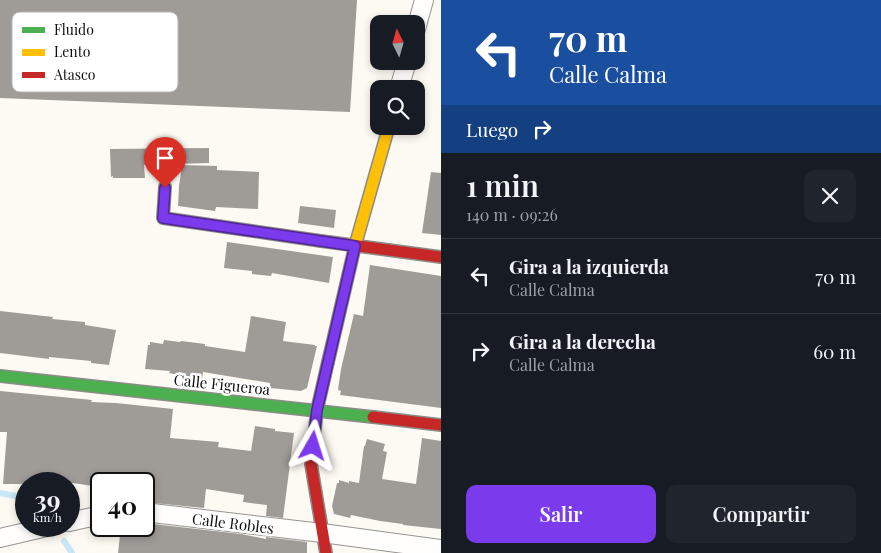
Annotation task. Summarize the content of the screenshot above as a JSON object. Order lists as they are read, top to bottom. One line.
{"streets":{"street":["Calle Figueroa","Calle Robles"]},"legend":["Fluido","Lento","Atasco"],"north":"top","page":{"turn":["70 m","Calle Calma"],"then":"Luego","heading":["1 min","140 m · 09:26"],"list":[{"name":"Gira a la izquierda","note":"Calle Calma","value":"70 m"},{"name":"Gira a la derecha","note":"Calle Calma","value":"60 m"}],"speed":"39 km/h","limit":"40","buttons":["Salir","Compartir"]}}
